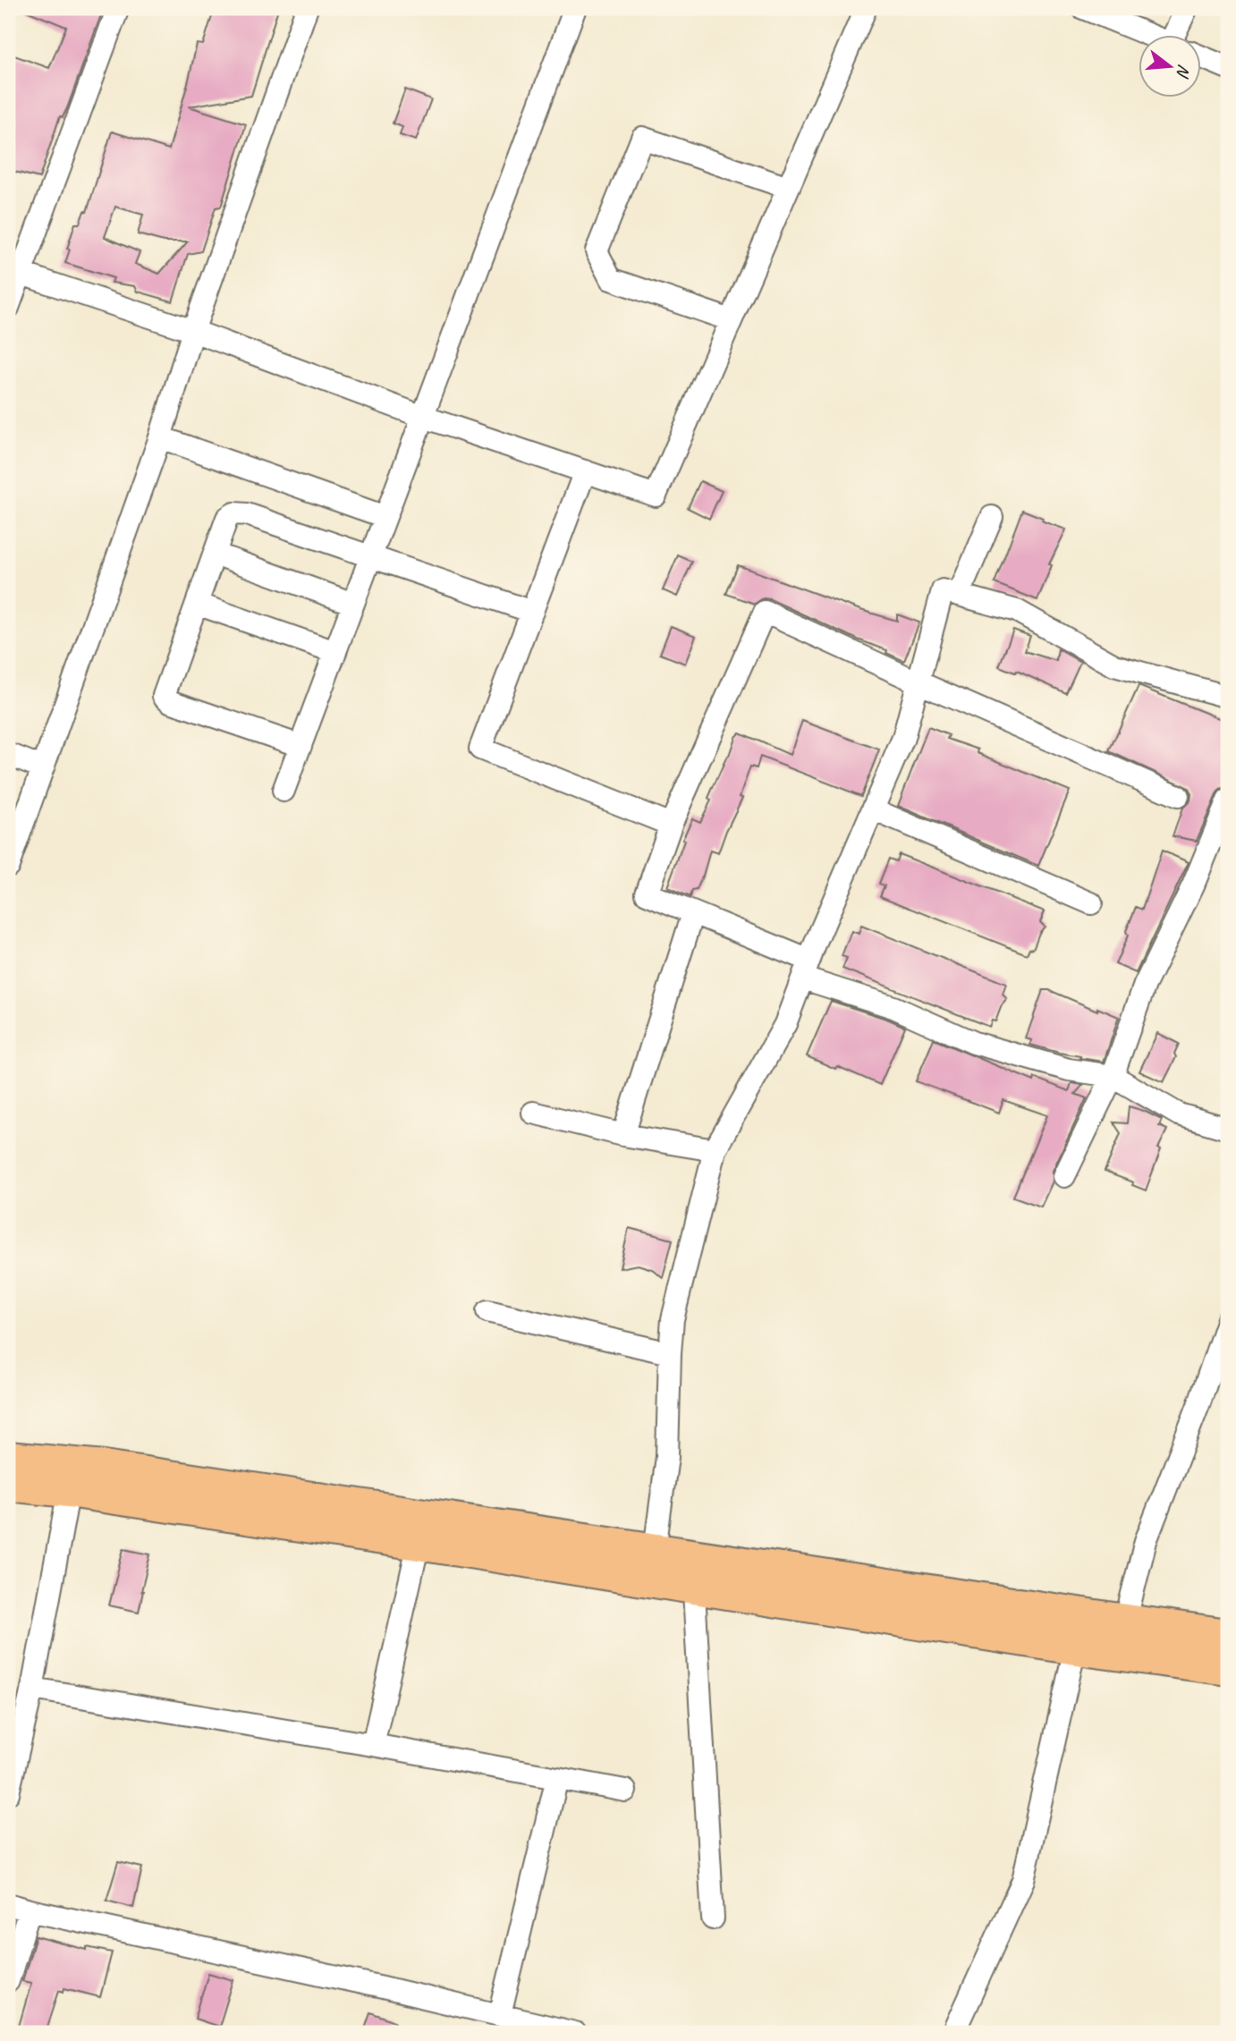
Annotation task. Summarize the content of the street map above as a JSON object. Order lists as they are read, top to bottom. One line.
{"north":"right"}
